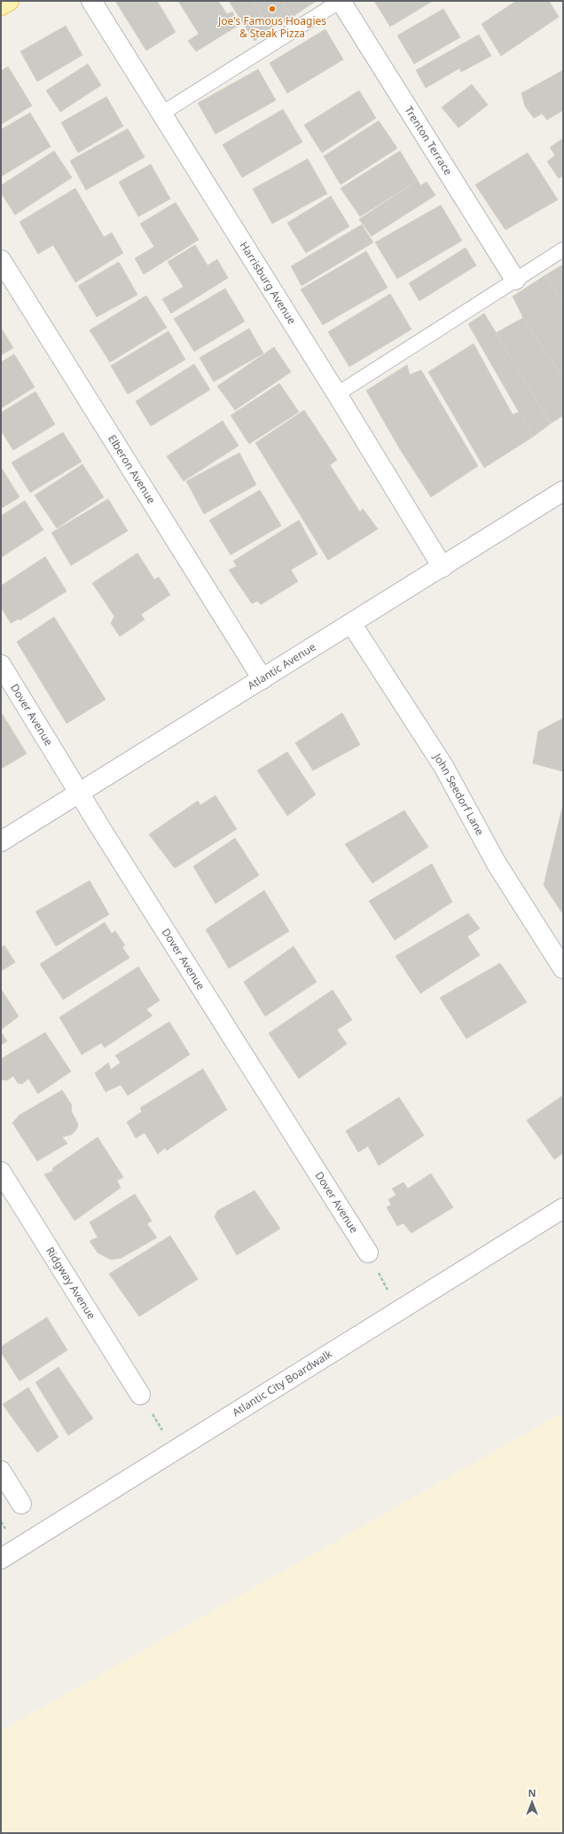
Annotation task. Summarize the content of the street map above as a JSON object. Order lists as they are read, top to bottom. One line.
{"streets":{"street":["Trenton Terrace","Harrisburg Avenue","Elberon Avenue","Atlantic Avenue","Dover Avenue","John Seedorf Lane","Ridgway Avenue","Atlantic City Boardwalk"]},"crossings":[["Harrisburg Avenue","Atlantic Avenue"],["Elberon Avenue","Atlantic Avenue"],["Atlantic Avenue","Dover Avenue"],["Atlantic Avenue","John Seedorf Lane"]],"places":["Joe's Famous Hoagies & Steak Pizza"],"north":"top"}
